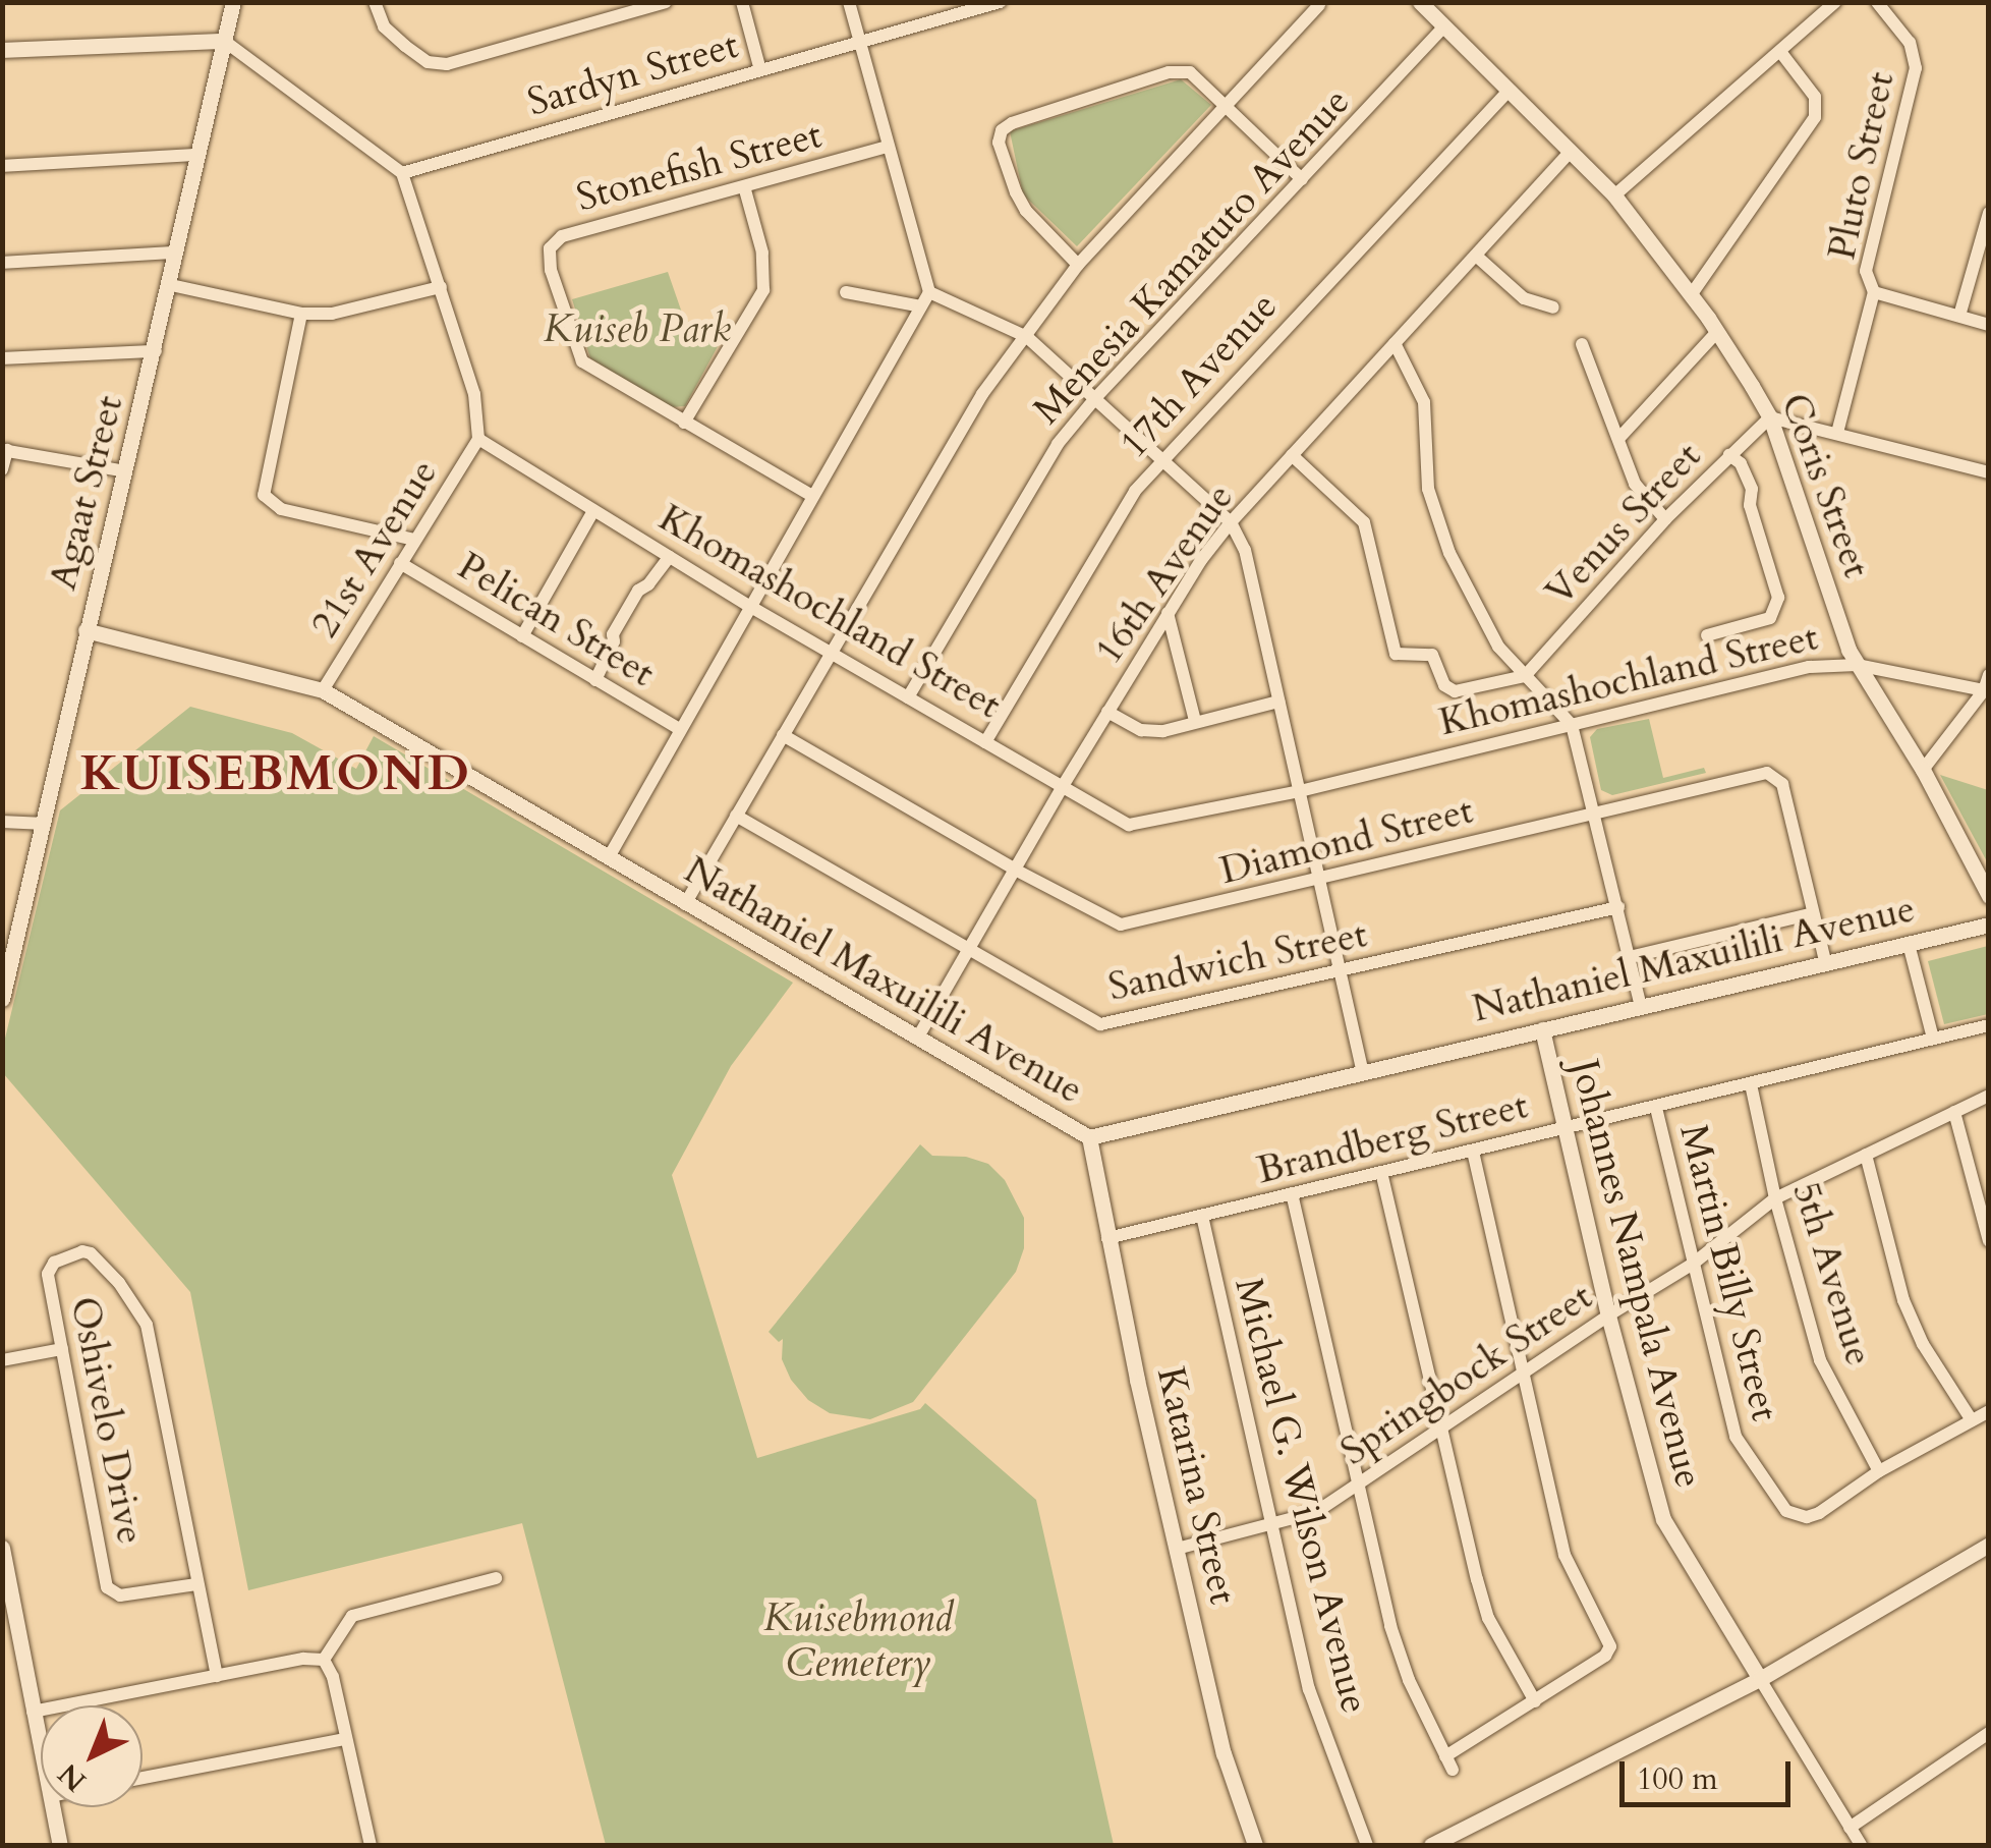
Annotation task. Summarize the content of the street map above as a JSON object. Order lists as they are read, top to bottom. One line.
{"streets":{"street":["Sardyn Street","Pluto Street","Stonefish Street","Menesia Kamatuto Avenue","17th Avenue","Coris Street","Agaat Street","Venus Street","21st Avenue","16th Avenue","Khomashochland Street","Pelican Street","Diamond Street","Nathaniel Maxuilili Avenue","Sandwich Street","Brandberg Street","Martin Billy Street","Johannes Nampala Avenue","5th Avenue","Springbock Street","Oshivelo Drive","Katarina Street","Michael G. Wilson Avenue"]},"crossings":[["Menesia Kamatuto Avenue","Coris Street"],["Menesia Kamatuto Avenue","Khomashochland Street"],["17th Avenue","Coris Street"],["17th Avenue","Khomashochland Street"],["Coris Street","Venus Street"],["Coris Street","16th Avenue"],["Coris Street","Khomashochland Street"],["Agaat Street","Nathaniel Maxuilili Avenue"],["21st Avenue","Khomashochland Street"],["21st Avenue","Pelican Street"],["21st Avenue","Nathaniel Maxuilili Avenue"],["16th Avenue","Khomashochland Street"],["16th Avenue","Diamond Street"],["16th Avenue","Nathaniel Maxuilili Avenue"],["16th Avenue","Sandwich Street"],["Diamond Street","Nathaniel Maxuilili Avenue"],["Nathaniel Maxuilili Avenue","Johannes Nampala Avenue"],["Nathaniel Maxuilili Avenue","Katarina Street"],["Brandberg Street","Martin Billy Street"],["Brandberg Street","Johannes Nampala Avenue"],["Brandberg Street","5th Avenue"],["Brandberg Street","Katarina Street"],["Brandberg Street","Michael G. Wilson Avenue"],["Martin Billy Street","5th Avenue"],["Martin Billy Street","Springbock Street"],["Johannes Nampala Avenue","Springbock Street"],["5th Avenue","Springbock Street"],["Springbock Street","Katarina Street"],["Springbock Street","Michael G. Wilson Avenue"]],"districts":["KUISEBMOND"],"parks":["Kuiseb Park","Kuisebmond Cemetery"],"scale_bar":"100 m","north":"bottom left"}
